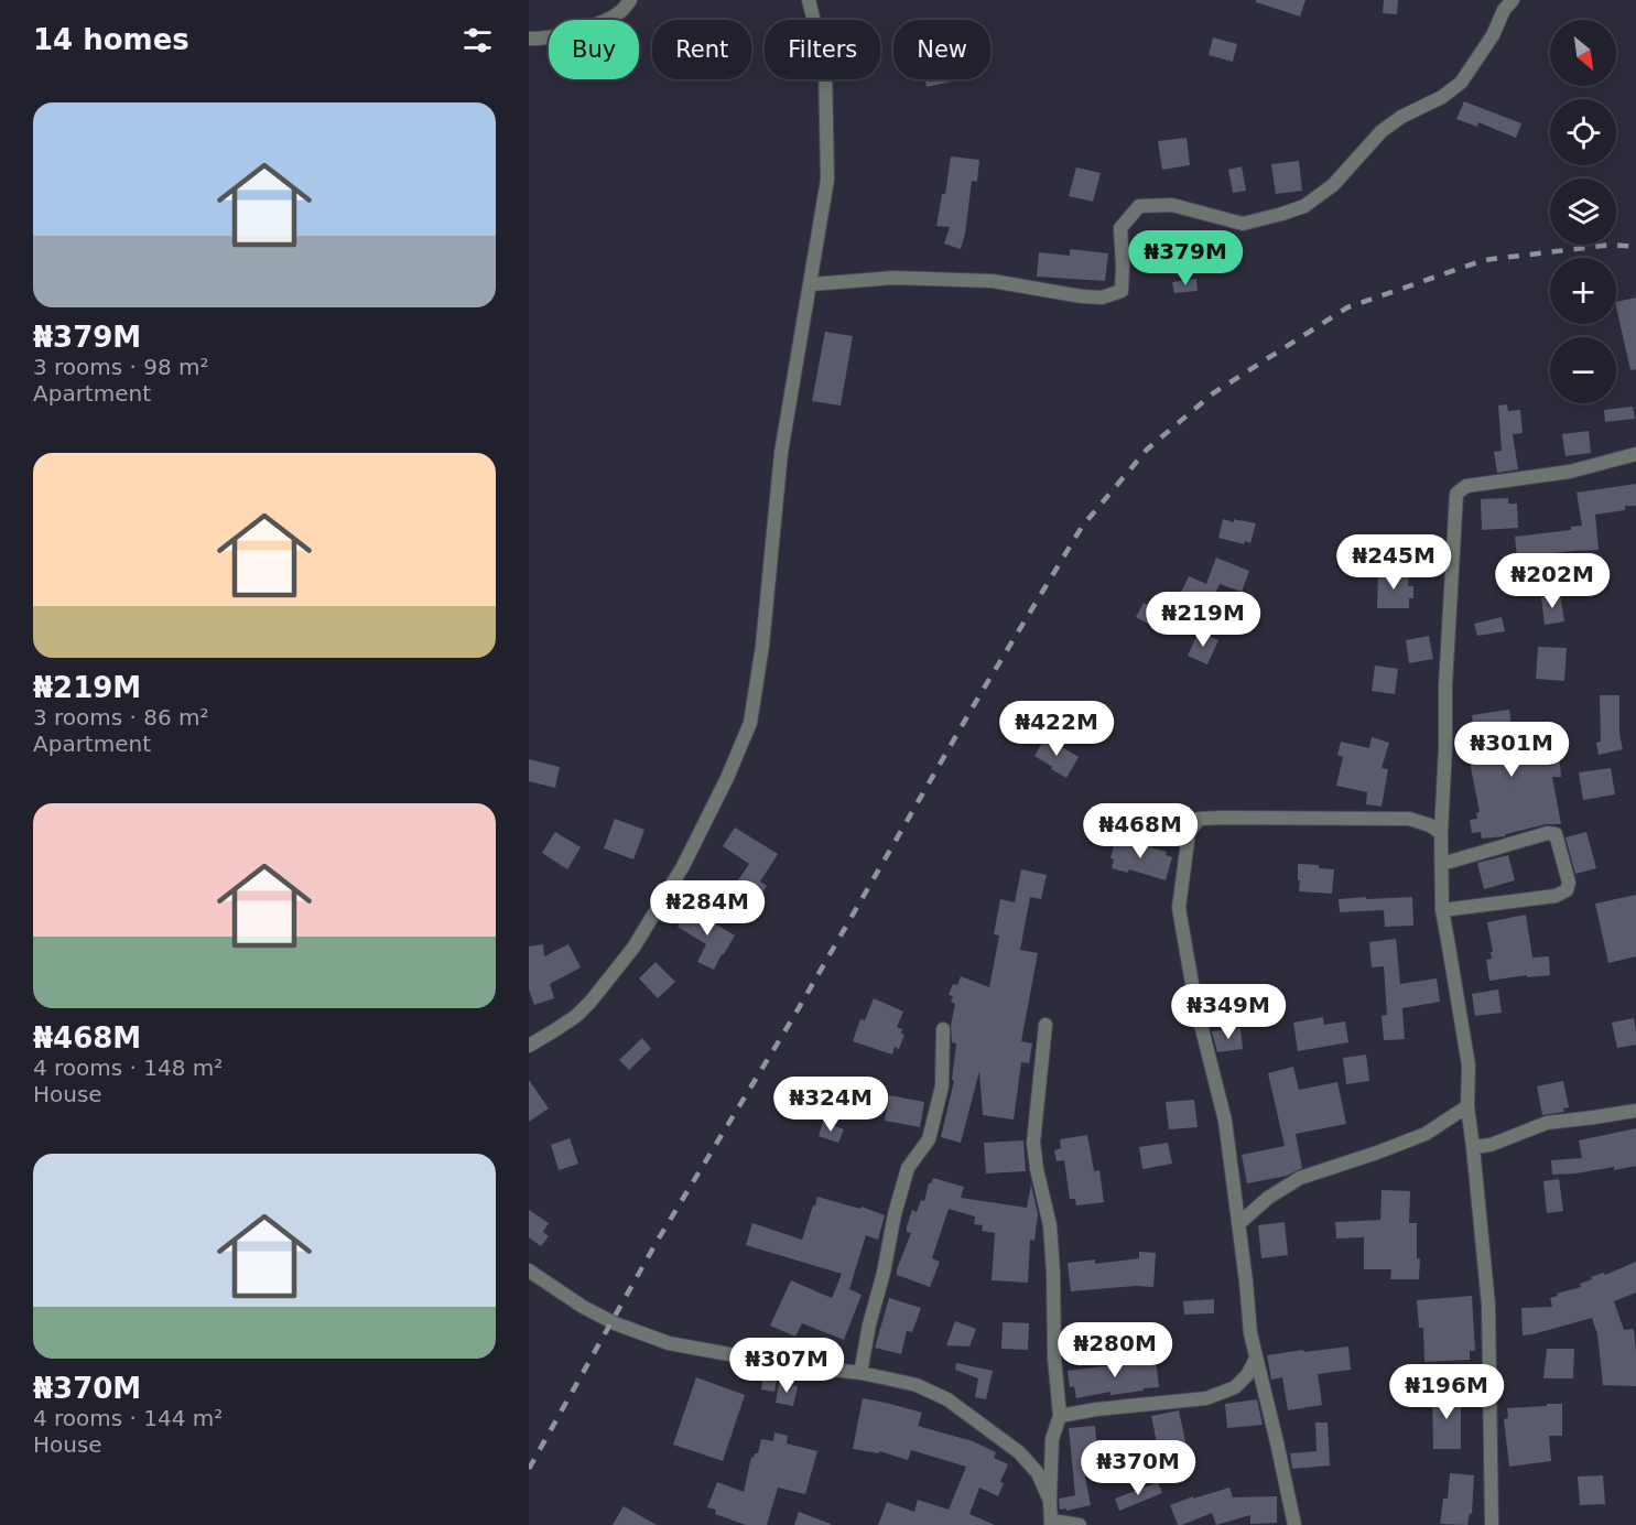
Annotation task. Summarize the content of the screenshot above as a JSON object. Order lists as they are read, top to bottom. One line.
{"north":"bottom right","page":{"heading":"14 homes","map_buttons":["+","−"],"chip":["Buy","Rent","Filters","New"],"list":[{"name":"₦379M","note":"3 rooms · 98 m² · Apartment"},{"name":"₦219M","note":"3 rooms · 86 m² · Apartment"},{"name":"₦468M","note":"4 rooms · 148 m² · House"},{"name":"₦370M","note":"4 rooms · 144 m² · House"}],"price":["₦379M","₦245M","₦202M","₦219M","₦422M","₦301M","₦468M","₦284M","₦349M","₦324M","₦280M","₦307M","₦196M","₦370M"]}}
